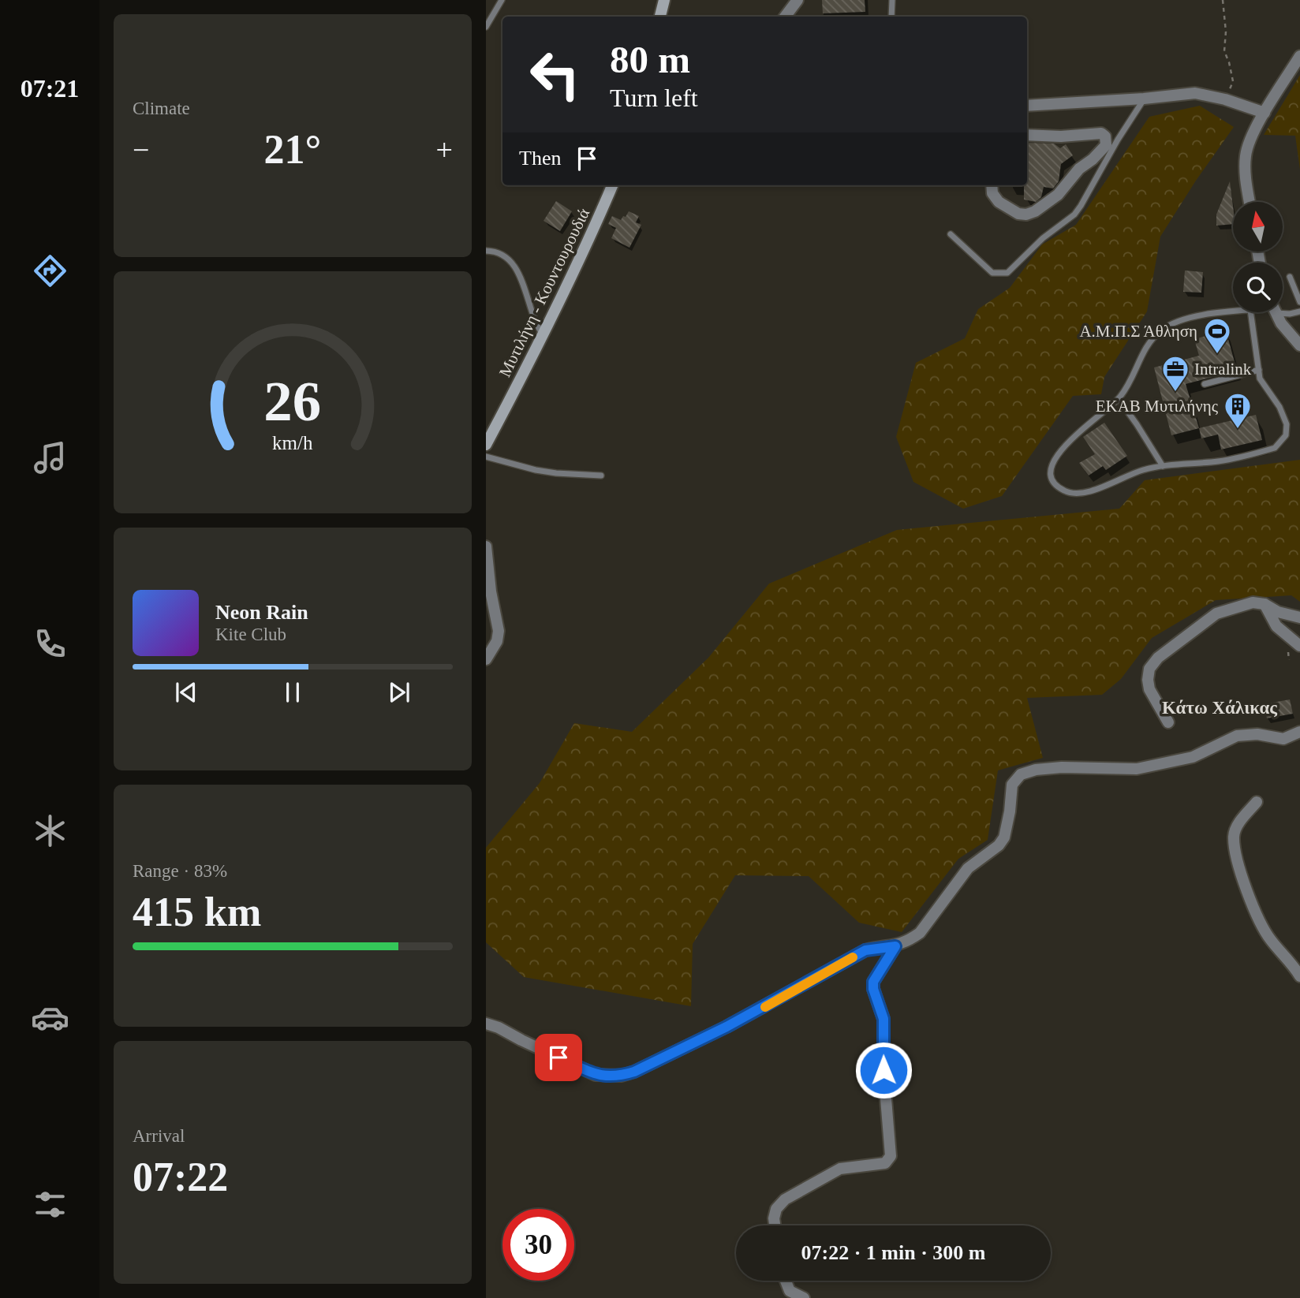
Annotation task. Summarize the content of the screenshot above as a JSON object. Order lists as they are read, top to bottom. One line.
{"streets":{"main road":["Μυτιλήνη - Κουντουρουδιά"]},"districts":["Κάτω Χάλικας"],"places":{"sports":["Α.Μ.Π.Σ Άθληση"],"office":["Intralink"],"building":["ΕΚΑΒ Μυτιλήνης"]},"north":"top","page":{"tabs":"07:21","tile":["Climate",["Range · 83%","415 km"],["Arrival","07:22"]],"turn":["80 m","Turn left"],"heat":["−","21°","+"],"then":"Then","song":["Neon Rain","Kite Club"],"limit":"30","trip":"07:22 · 1 min · 300 m","gauge":["26","km/h"]}}
